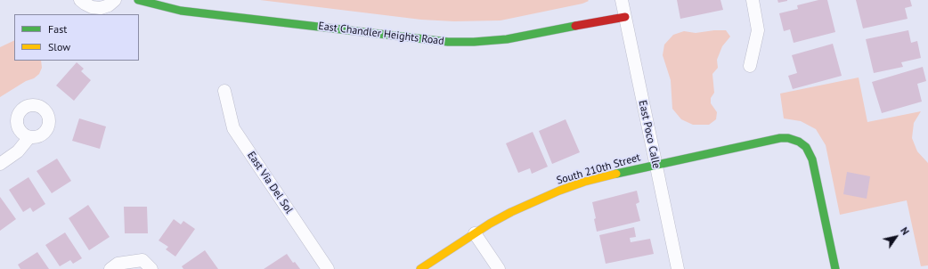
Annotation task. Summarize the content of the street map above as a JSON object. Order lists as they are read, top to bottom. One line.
{"streets":{"street":["East Chandler Heights Road","East Poco Calle","South 210th Street","East Via Del Sol"]},"crossings":[["East Chandler Heights Road","East Poco Calle"],["East Poco Calle","South 210th Street"]],"legend":["Fast","Slow"],"north":"top right"}
